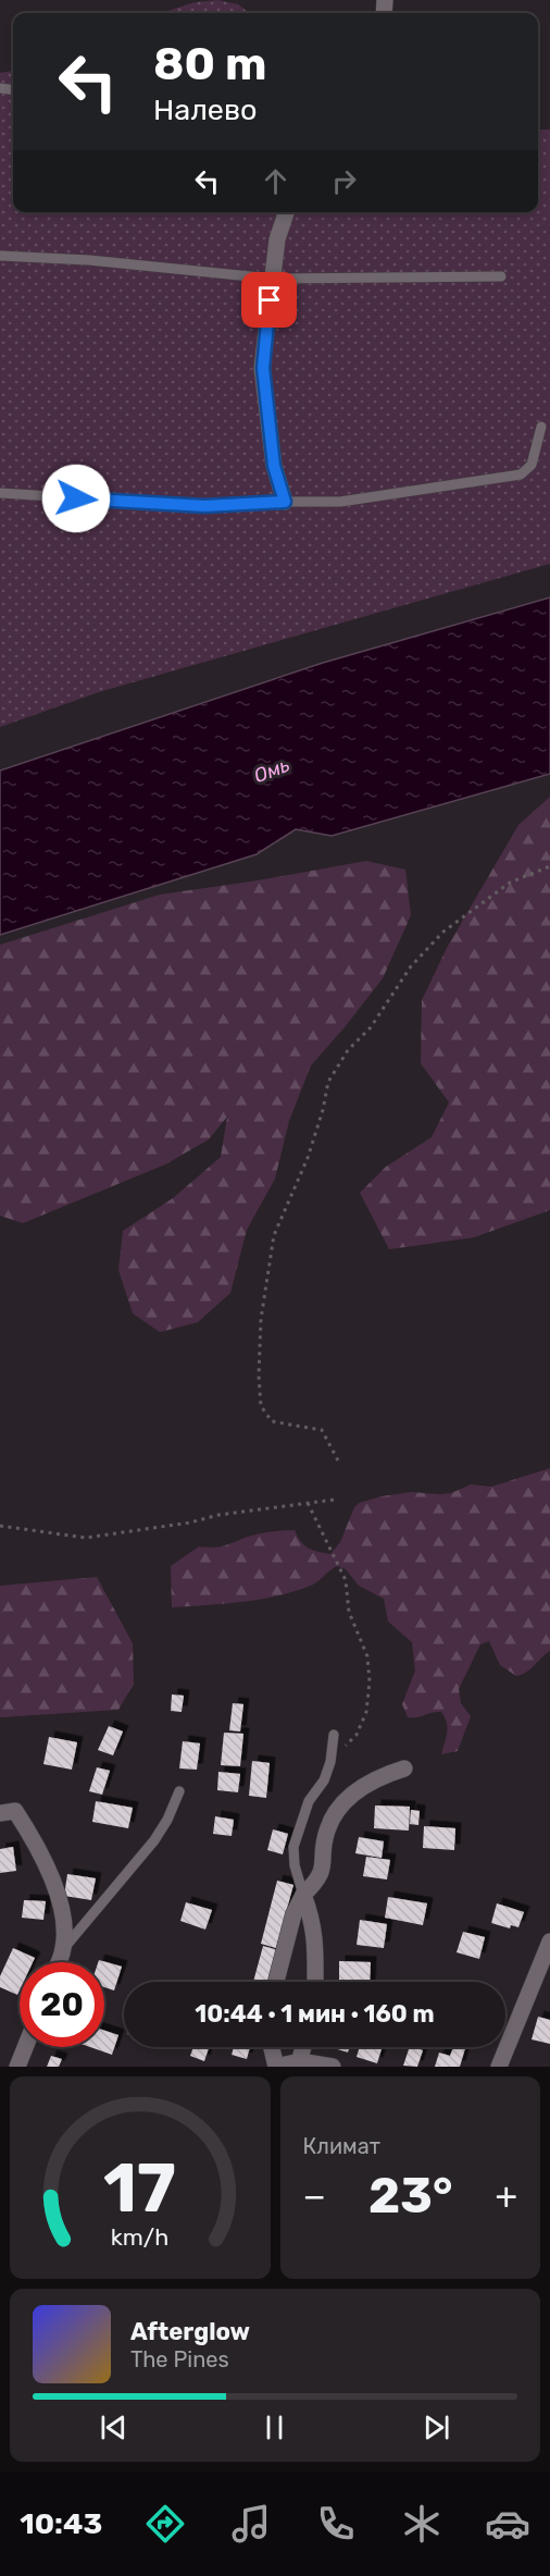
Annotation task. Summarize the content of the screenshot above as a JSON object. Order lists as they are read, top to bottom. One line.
{"water":["Омь"],"page":{"turn":["80 m","Налево"],"limit":"20","trip":"10:44 · 1 мин · 160 m","tile":"Климат","heat":["−","23°","+"],"song":["Afterglow","The Pines"],"tabs":"10:43","gauge":["17","km/h"]}}
